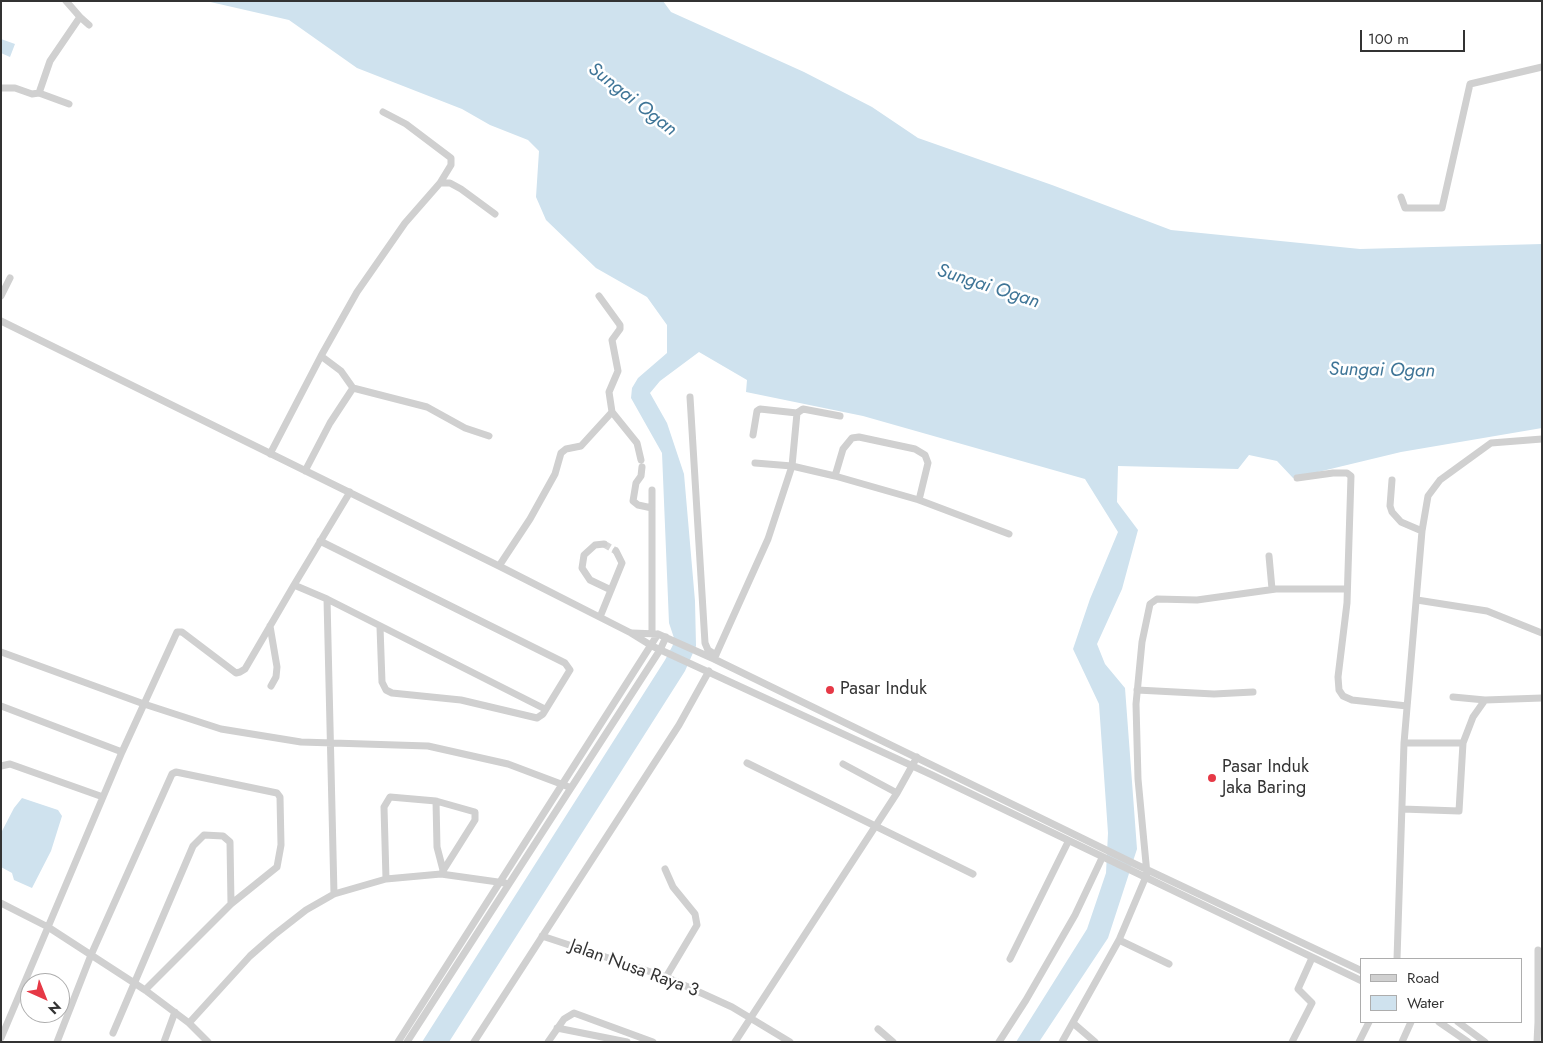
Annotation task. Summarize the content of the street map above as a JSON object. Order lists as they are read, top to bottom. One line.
{"streets":{"street":["Jalan Nusa Raya 3"]},"water":["Sungai Ogan"],"places":["Pasar Induk","Pasar Induk Jaka Baring"],"legend":["Road","Water"],"scale_bar":"100 m","north":"bottom right"}
